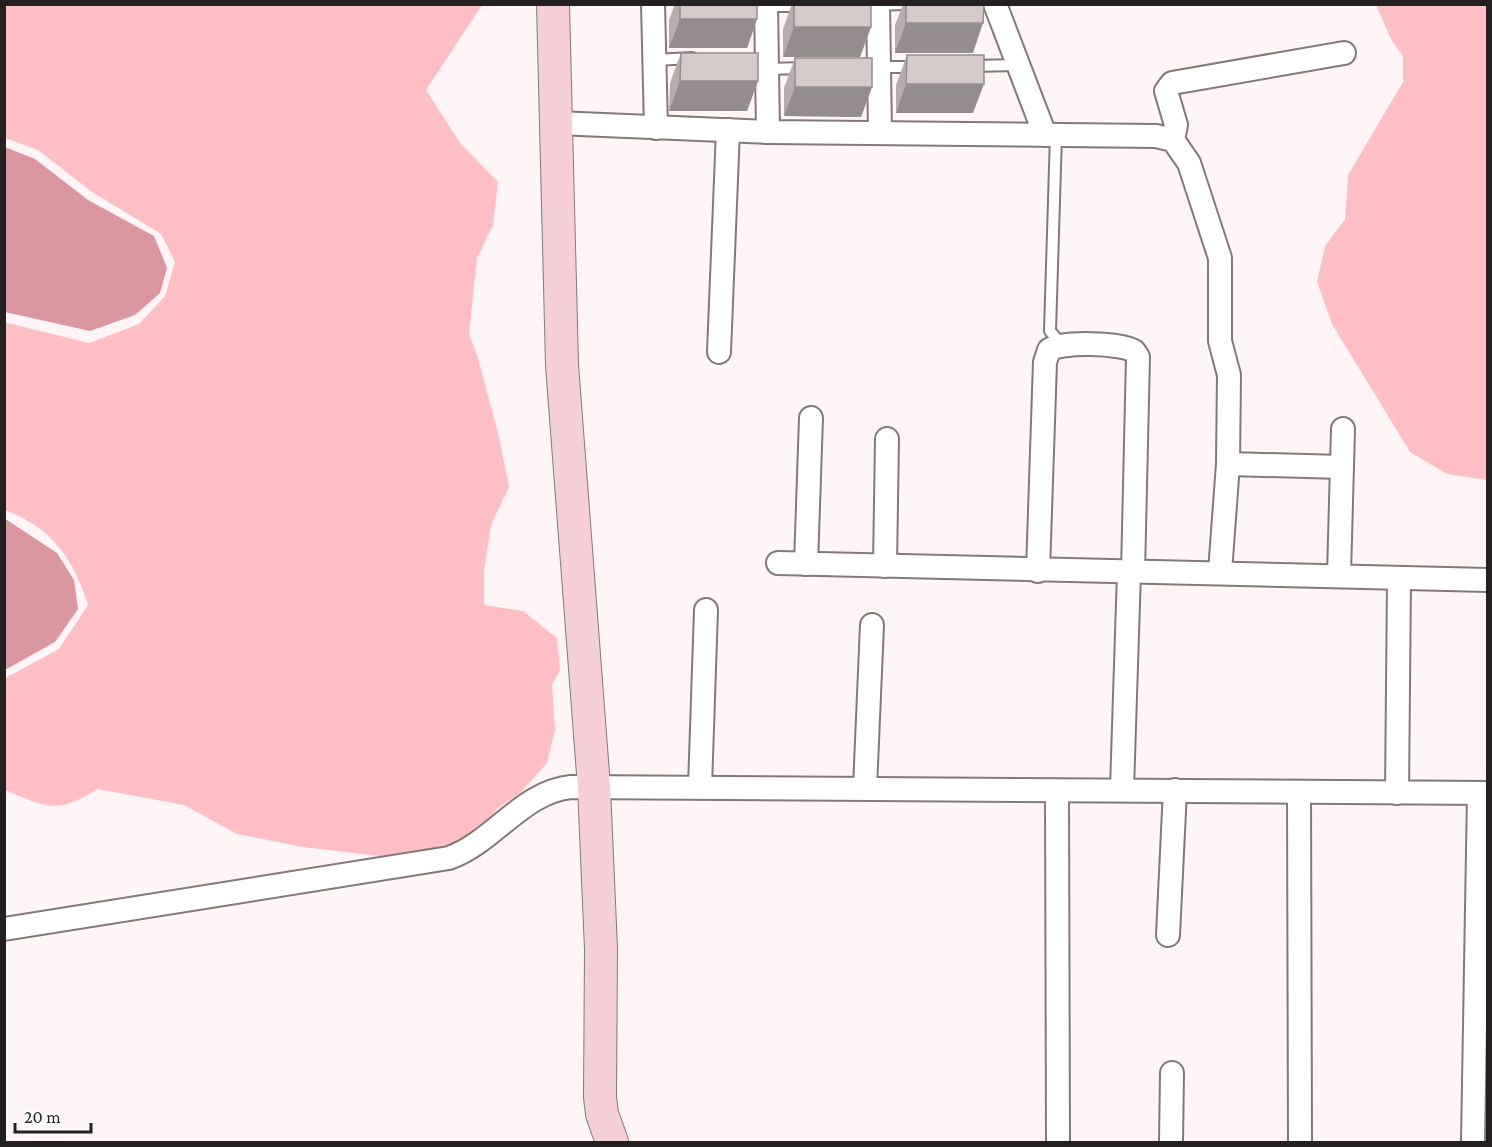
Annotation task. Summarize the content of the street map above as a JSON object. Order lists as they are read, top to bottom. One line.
{"scale_bar":"20 m"}
